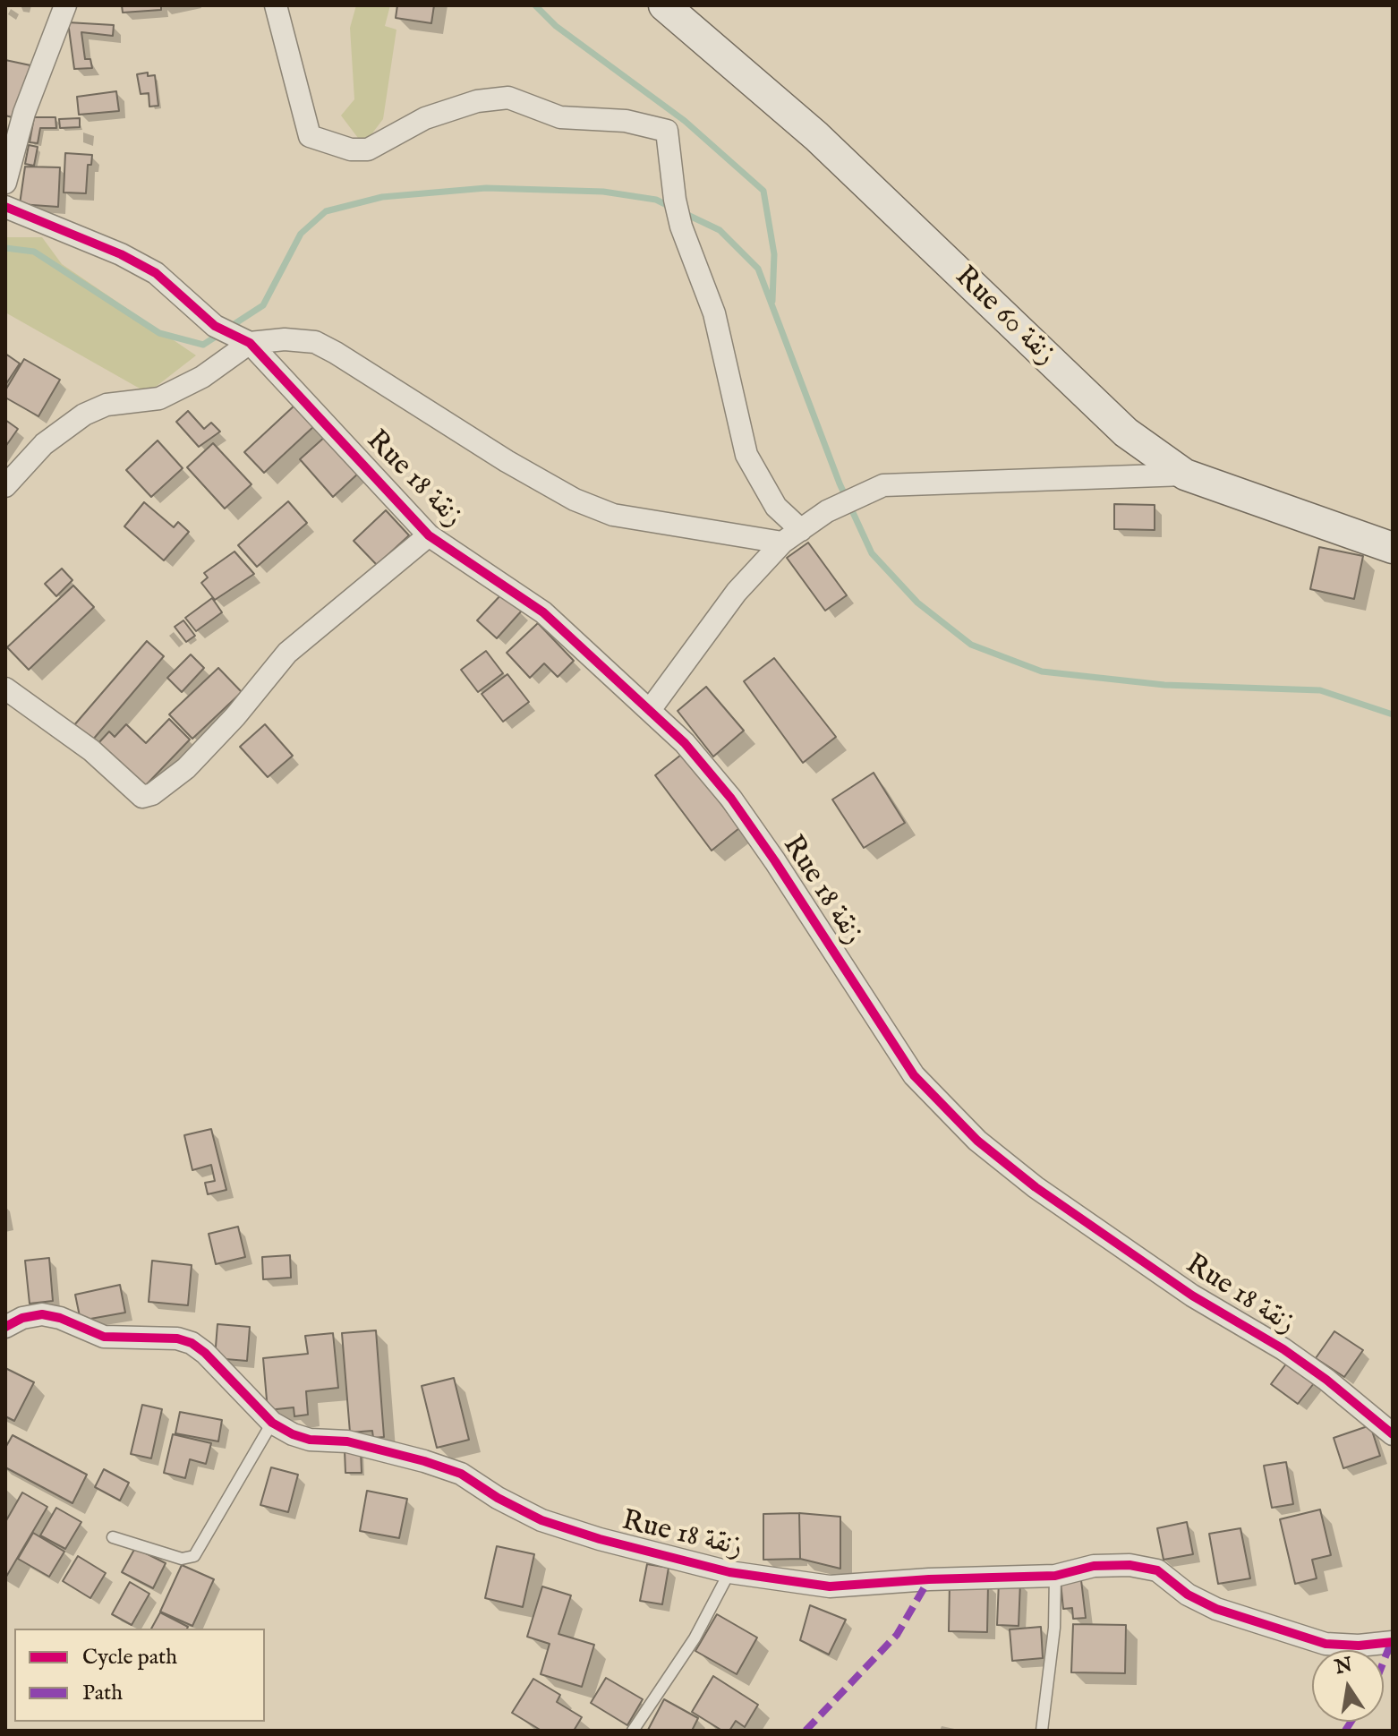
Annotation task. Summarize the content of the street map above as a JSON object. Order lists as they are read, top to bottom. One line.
{"streets":{"street":["Rue 60 زنقة","Rue 18 زنقة"]},"legend":["Cycle path","Path"],"north":"top"}
